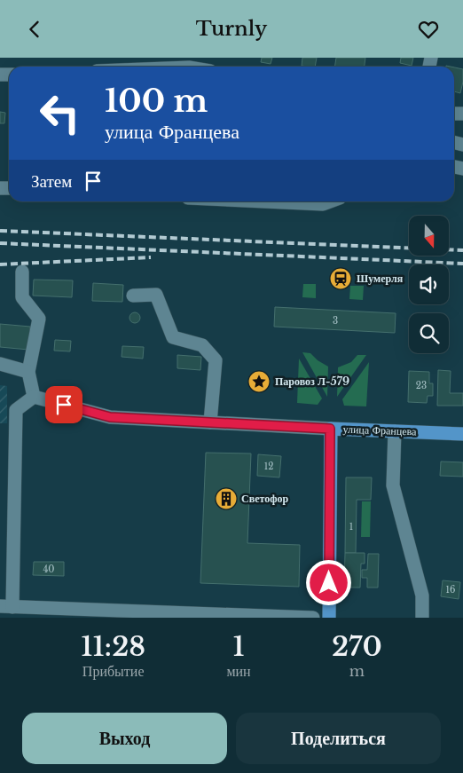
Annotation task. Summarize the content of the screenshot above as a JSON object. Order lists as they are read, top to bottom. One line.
{"streets":{"main road":["улица Францева"]},"places":{"station":["Шумерля"],"place":["Паровоз Л-579"],"building":["Светофор"]},"house_numbers":["3","23","12","1","40","16"],"north":"bottom","page":{"header":"Turnly","turn":["100 m","улица Францева"],"then":"Затем","eta":["11:28","Прибытие","1","мин","270","m"],"buttons":["Выход","Поделиться"]}}
